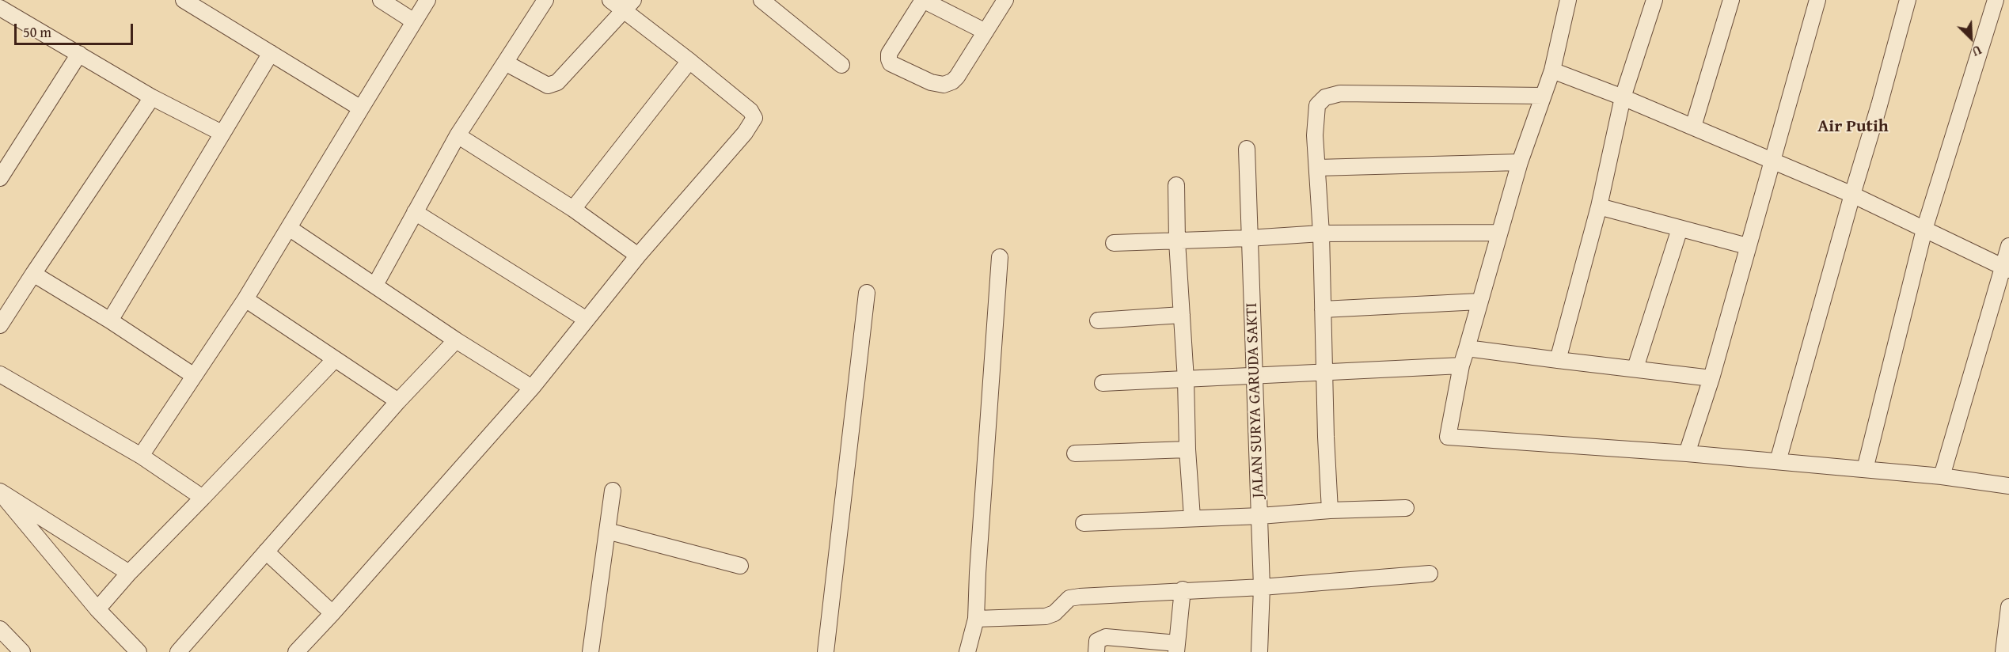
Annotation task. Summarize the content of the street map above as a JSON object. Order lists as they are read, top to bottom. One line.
{"streets":{"street":["JALAN SURYA GARUDA SAKTI"]},"districts":["Air Putih"],"scale_bar":"50 m","north":"bottom right"}
